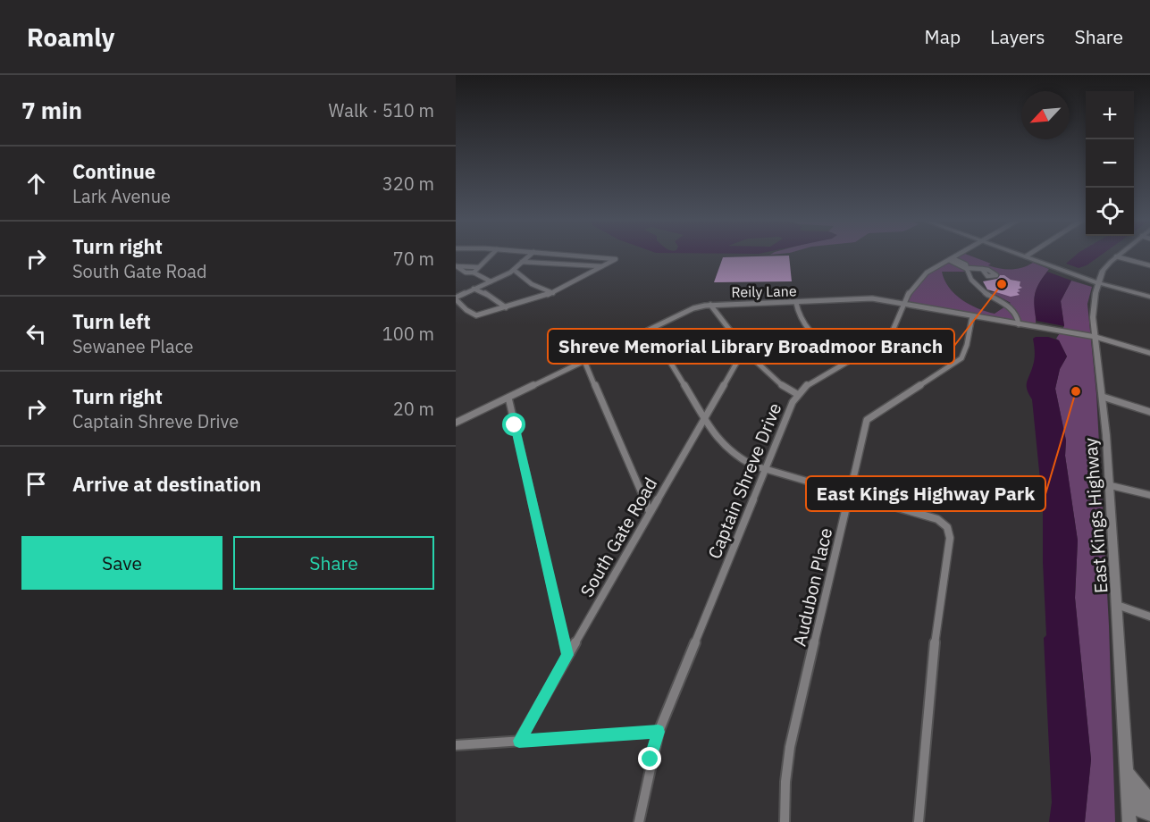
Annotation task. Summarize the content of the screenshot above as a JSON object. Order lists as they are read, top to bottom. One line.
{"streets":{"main road":["East Kings Highway"],"street":["Reily Lane","Captain Shreve Drive","South Gate Road","Audubon Place"]},"crossings":[["Reily Lane","Captain Shreve Drive"],["Reily Lane","East Kings Highway"],["Reily Lane","Audubon Place"]],"places":["Shreve Memorial Library Broadmoor Branch","East Kings Highway Park"],"north":"bottom left","page":{"header":"Roamly","nav":["Map","Layers","Share"],"heading":["7 min","Walk · 510 m"],"map_buttons":["+","−"],"list":[["Continue","Lark Avenue","320 m"],["Turn right","South Gate Road","70 m"],["Turn left","Sewanee Place","100 m"],["Turn right","Captain Shreve Drive","20 m"],"Arrive at destination"],"buttons":["Save","Share"]}}
